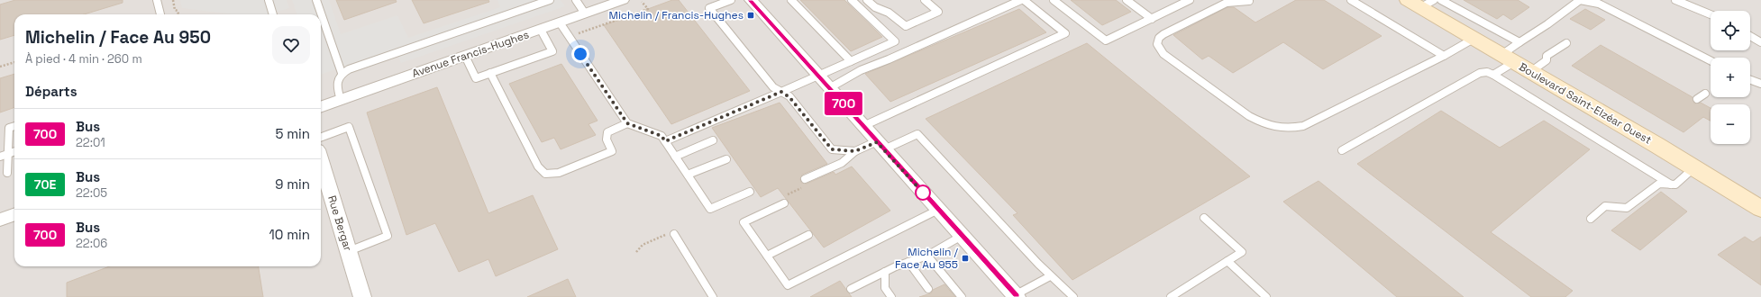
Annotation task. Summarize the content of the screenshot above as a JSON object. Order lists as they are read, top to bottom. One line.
{"streets":{"street":["Avenue Francis-Hughes","Boulevard Saint-Elzéar Ouest","Rue Bergar"]},"places":{"transit":["Michelin / Francis-Hughes","Michelin / Face Au 955"]},"lines":["bus line 70O"],"page":{"on_map":"70O","map_buttons":["+","−"],"heading":[["Michelin / Face Au 950","À pied · 4 min · 260 m"],"Départs"],"list":[{"mark":"70O","name":"Bus","note":"22:01","value":"5 min"},{"mark":"70E","name":"Bus","note":"22:05","value":"9 min"},{"mark":"70O","name":"Bus","note":"22:06","value":"10 min"}]}}
